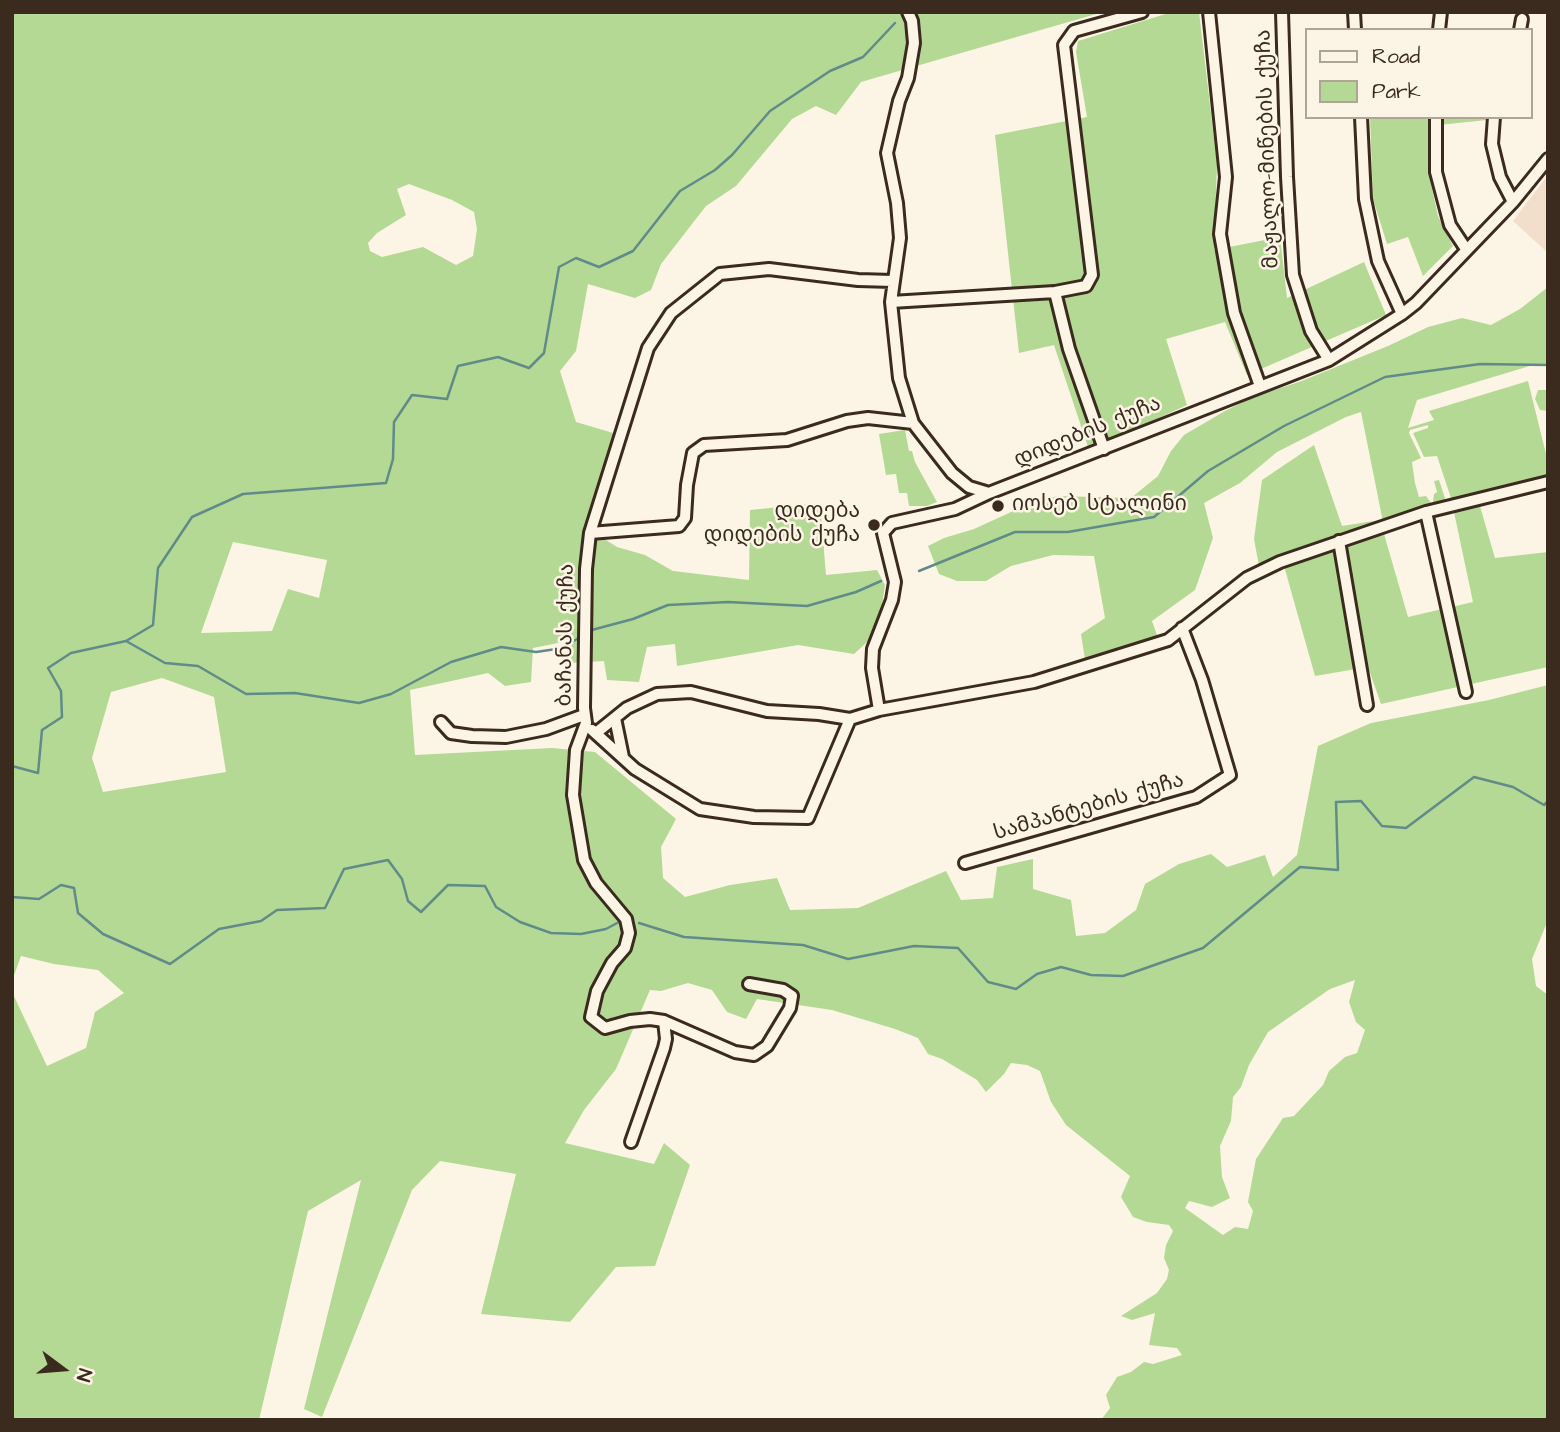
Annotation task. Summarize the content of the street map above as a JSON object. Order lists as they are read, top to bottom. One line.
{"streets":{"street":["მაჟალო-მიწების ქუჩა","დიდების ქუჩა","ბაჩანას ქუჩა","სამპანტების ქუჩა"]},"crossings":[["მაჟალო-მიწების ქუჩა","დიდების ქუჩა"]],"places":["იოსებ სტალინი","დიდება დიდების ქუჩა"],"legend":["Road","Park"],"north":"right"}
